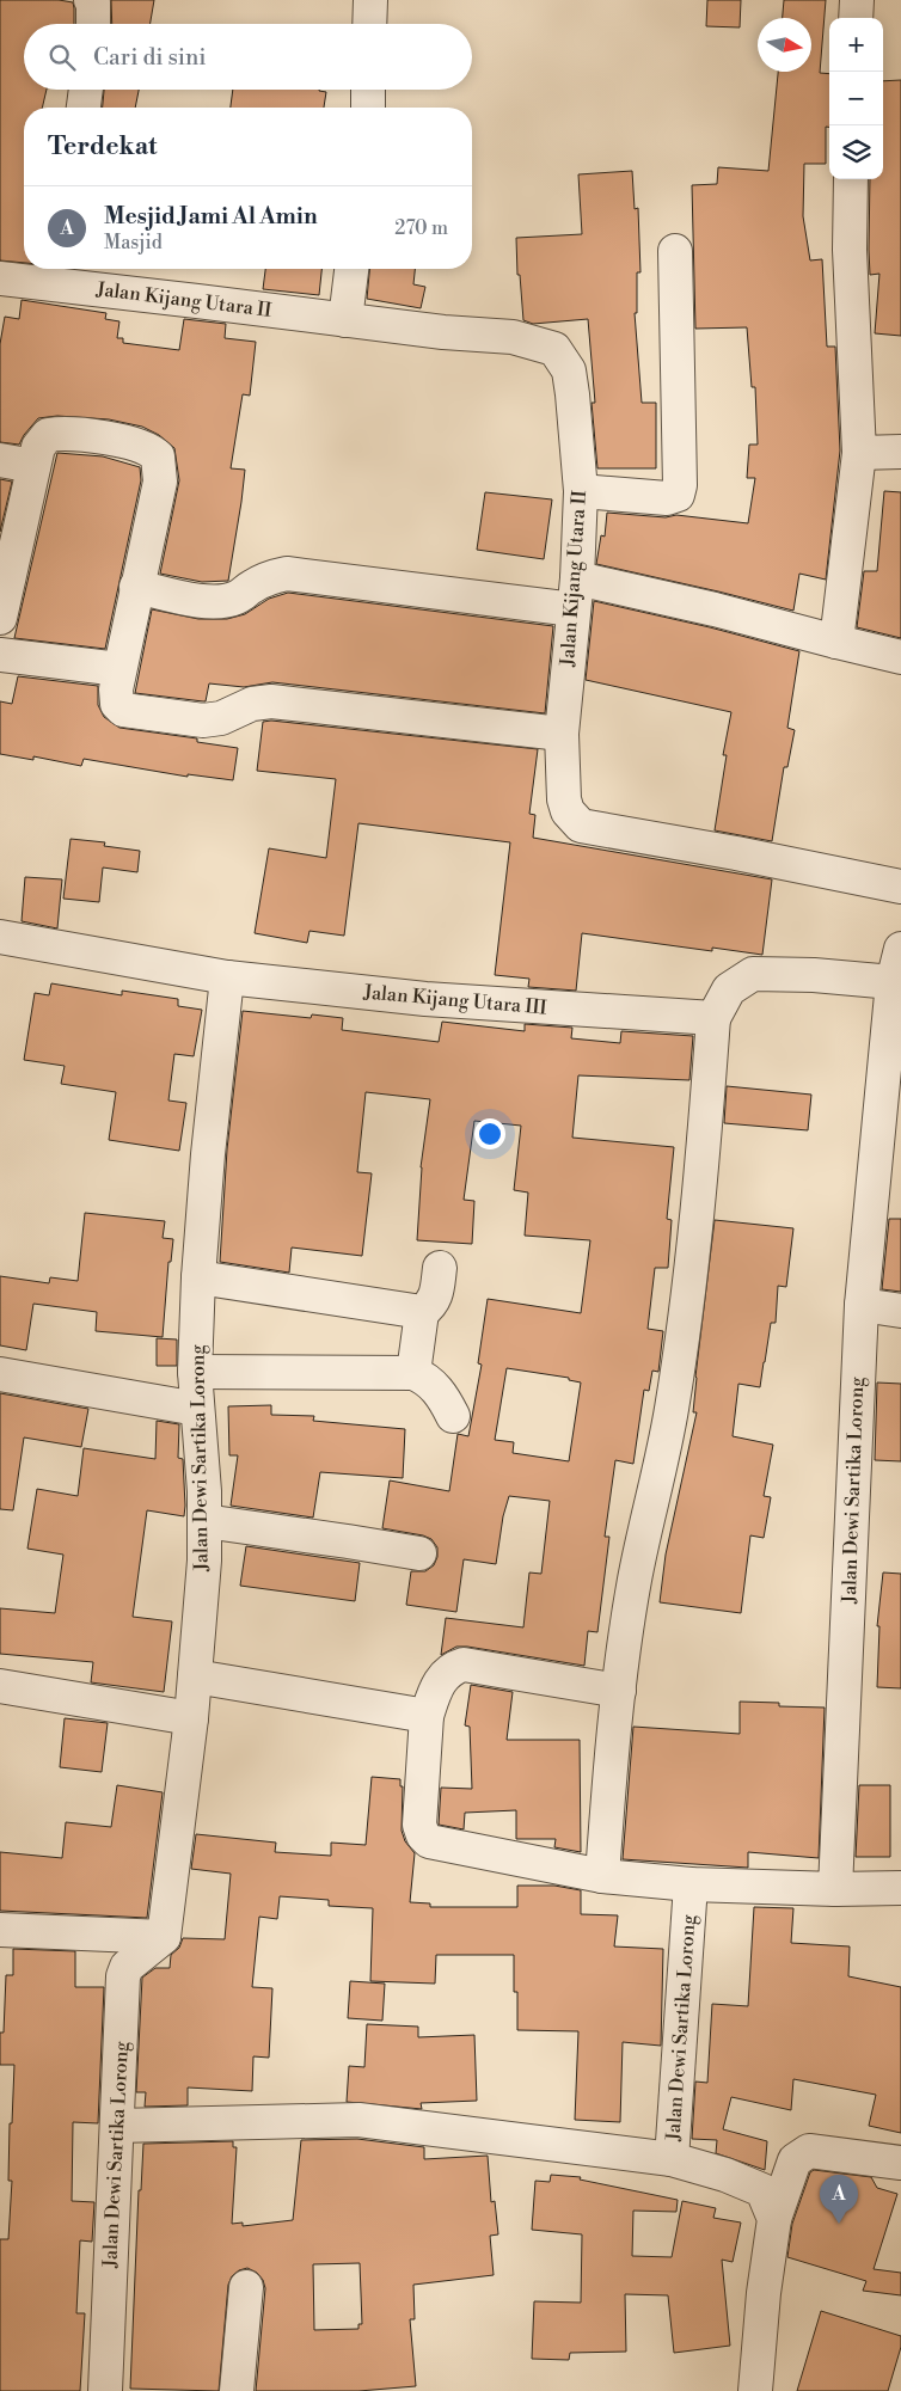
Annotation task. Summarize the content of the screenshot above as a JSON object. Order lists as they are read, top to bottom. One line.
{"streets":{"street":["Jalan Kijang Utara II","Jalan Kijang Utara III","Jalan Dewi Sartika Lorong"]},"crossings":[["Jalan Kijang Utara III","Jalan Dewi Sartika Lorong"]],"north":"right","page":{"map_buttons":["+","−"],"search":"Cari di sini","heading":"Terdekat","list":[{"mark":"A","name":"Mesjid Jami Al Amin","note":"Masjid","value":"270 m"}],"pins":"A"}}
